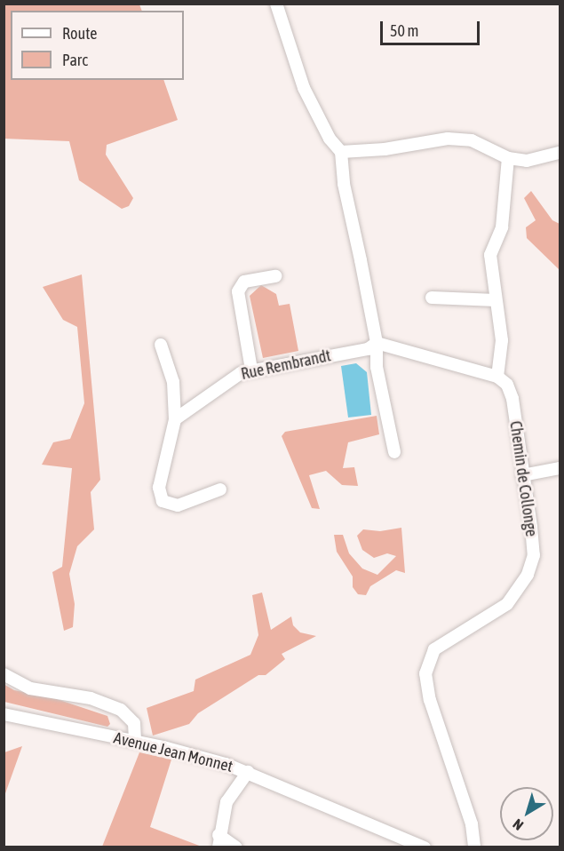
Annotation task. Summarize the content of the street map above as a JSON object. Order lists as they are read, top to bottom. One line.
{"streets":{"street":["Rue Rembrandt","Chemin de Collonge","Avenue Jean Monnet"]},"legend":["Route","Parc"],"scale_bar":"50 m","north":"bottom left"}
